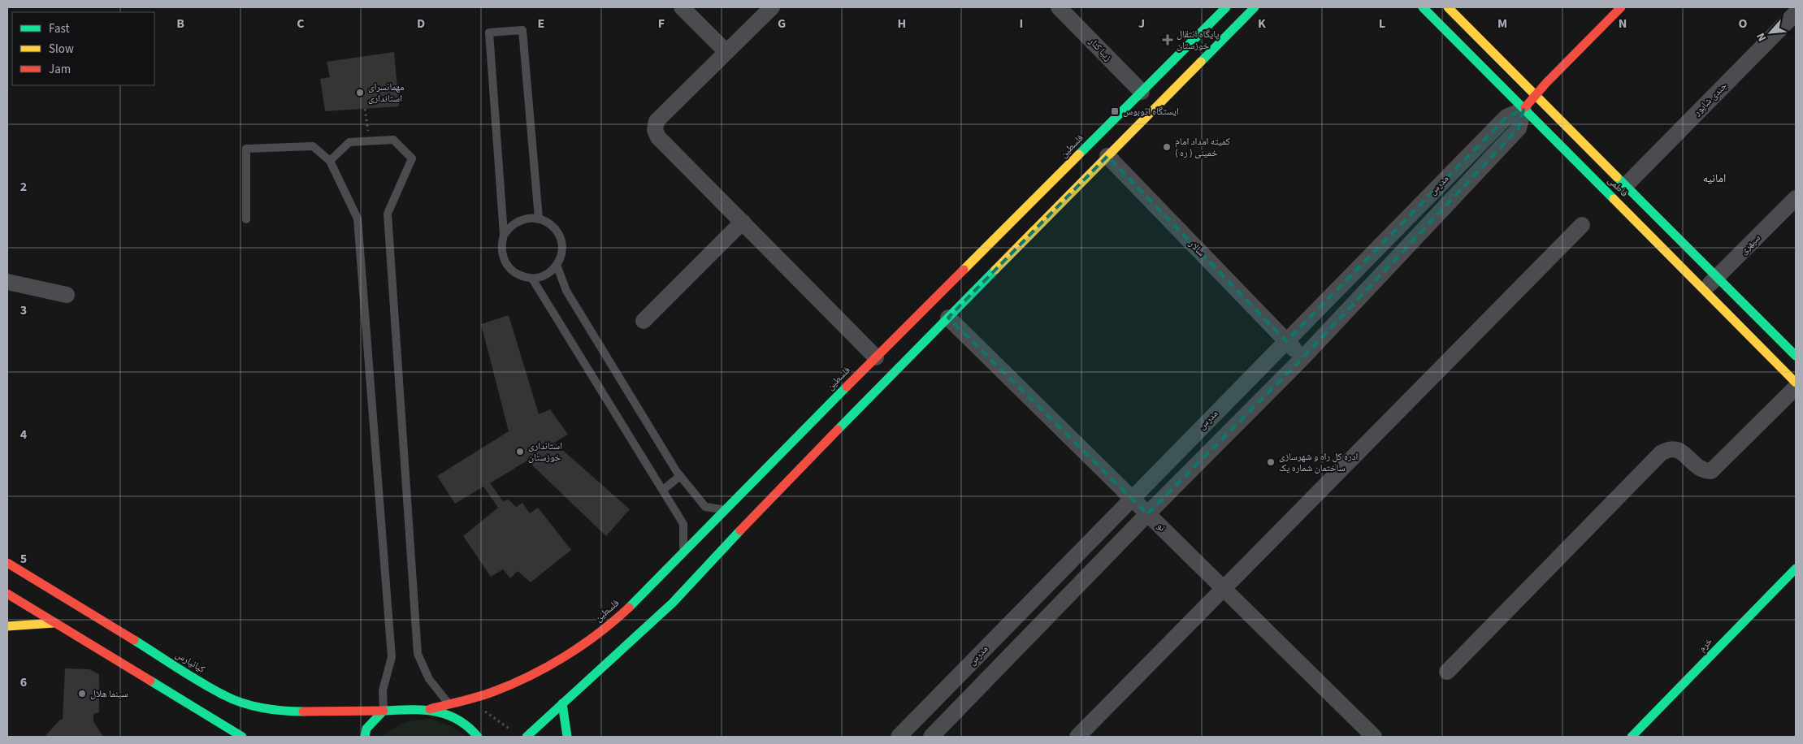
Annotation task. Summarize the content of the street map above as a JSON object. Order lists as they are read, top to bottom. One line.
{"streets":{"street":["زیبا کنار","جندی شاپور","فلسطین","مدرس","فاطمی","سپهری","سالار","نو","خرم","کیانپارس"]},"crossings":[["زیبا کنار","فلسطین"],["جندی شاپور","فاطمی"],["فلسطین","کیانپارس"],["مدرس","فاطمی"],["مدرس","سالار"],["مدرس","نو"],["فاطمی","سپهری"]],"districts":["امانیه"],"places":{"health":["پایگاه انتقال خوزستان"],"other":["مهمانسرای استانداری","کمیته امداد امام خمینی ( ره )","استانداری خوزستان","ادره کل راه و شهرسازی ساختمان شماره یک","سینما هلال"],"transit":["ایستگاه اتوبوس"]},"legend":["Fast","Slow","Jam"],"north":"bottom left","grid":{"columns":["B","C","D","E","F","G","H","I","J","K","L","M","N","O"],"rows":["2","3","4","5","6"]}}
